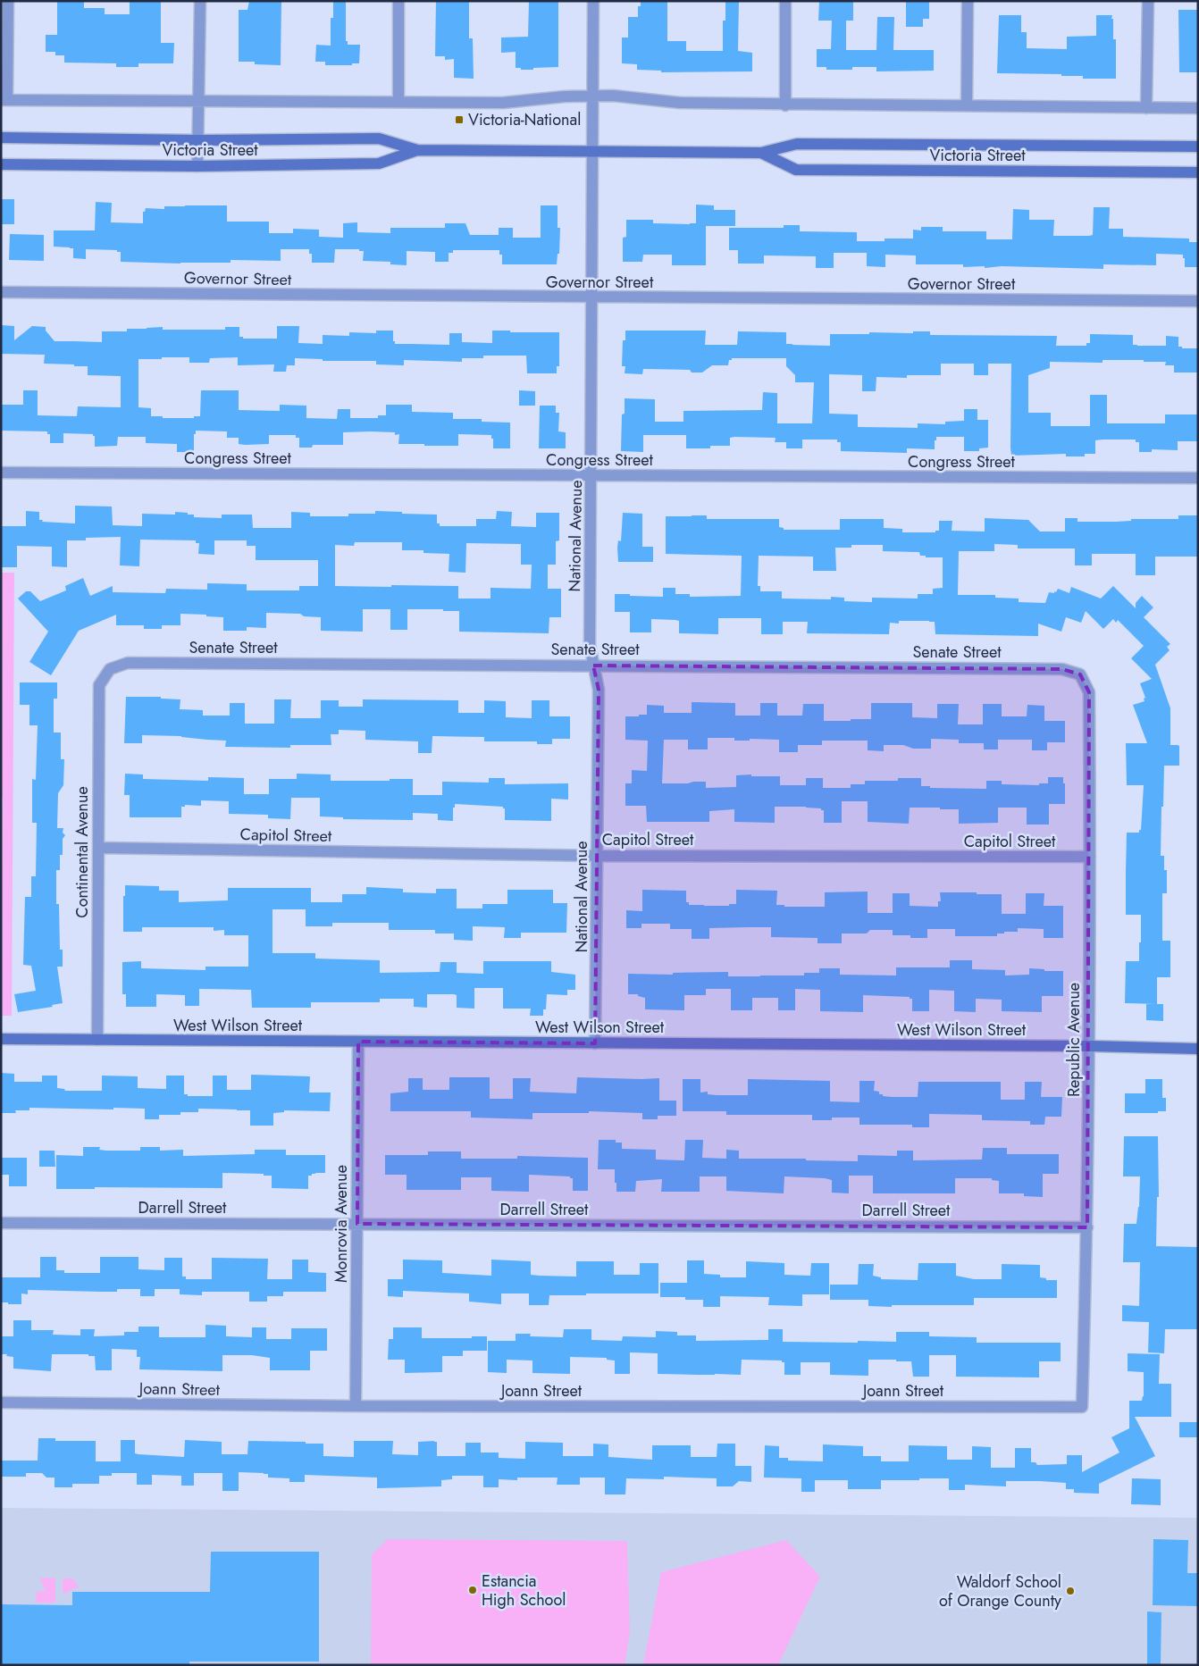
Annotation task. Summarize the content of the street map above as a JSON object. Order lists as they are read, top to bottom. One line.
{"streets":{"main road":["Victoria Street","West Wilson Street"],"street":["Governor Street","Congress Street","National Avenue","Senate Street","Capitol Street","Continental Avenue","Republic Avenue","Darrell Street","Monrovia Avenue","Joann Street"]},"crossings":[["Victoria Street","National Avenue"],["Governor Street","National Avenue"],["Congress Street","National Avenue"],["National Avenue","Senate Street"],["National Avenue","Capitol Street"],["National Avenue","West Wilson Street"],["Senate Street","Continental Avenue"],["Senate Street","Republic Avenue"],["Capitol Street","Continental Avenue"],["Capitol Street","Republic Avenue"],["Continental Avenue","West Wilson Street"],["West Wilson Street","Republic Avenue"],["West Wilson Street","Monrovia Avenue"],["Republic Avenue","Darrell Street"],["Republic Avenue","Joann Street"],["Darrell Street","Monrovia Avenue"],["Monrovia Avenue","Joann Street"]],"places":{"transit":["Victoria-National"],"other":["Estancia High School","Waldorf School of Orange County"]}}
